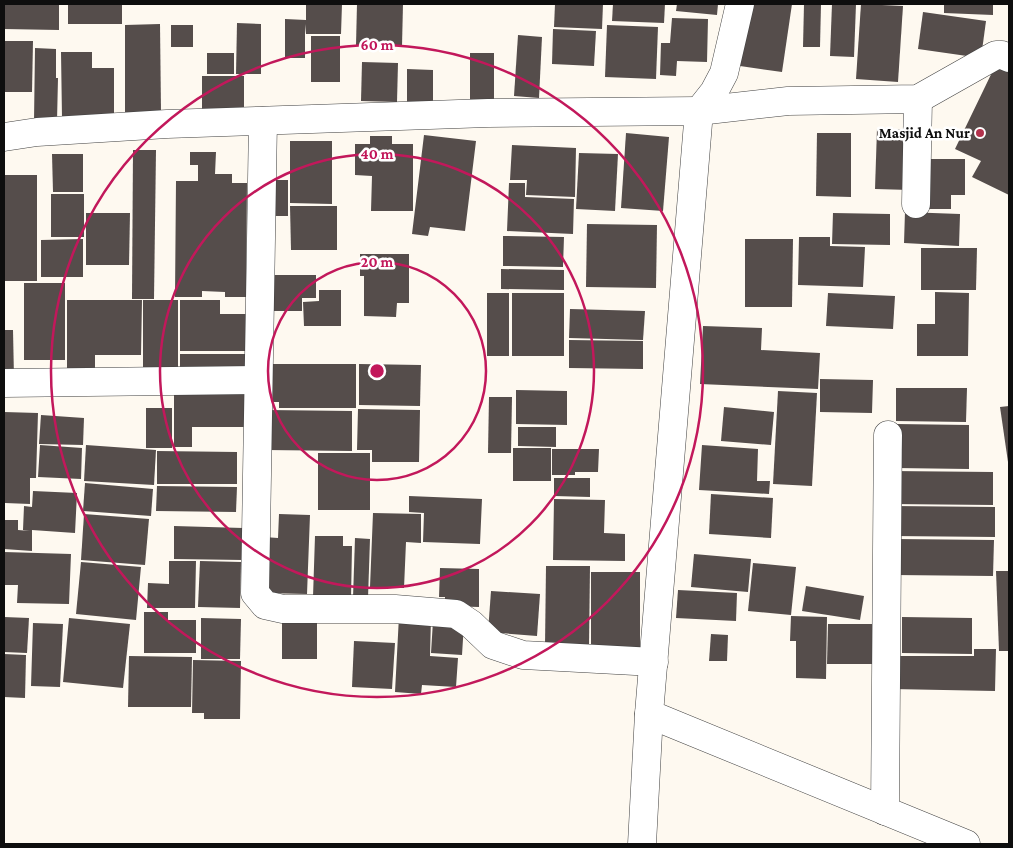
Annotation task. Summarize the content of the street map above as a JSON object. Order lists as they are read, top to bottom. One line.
{"places":["Masjid An Nur"],"rings":["60 m","40 m","20 m"]}
